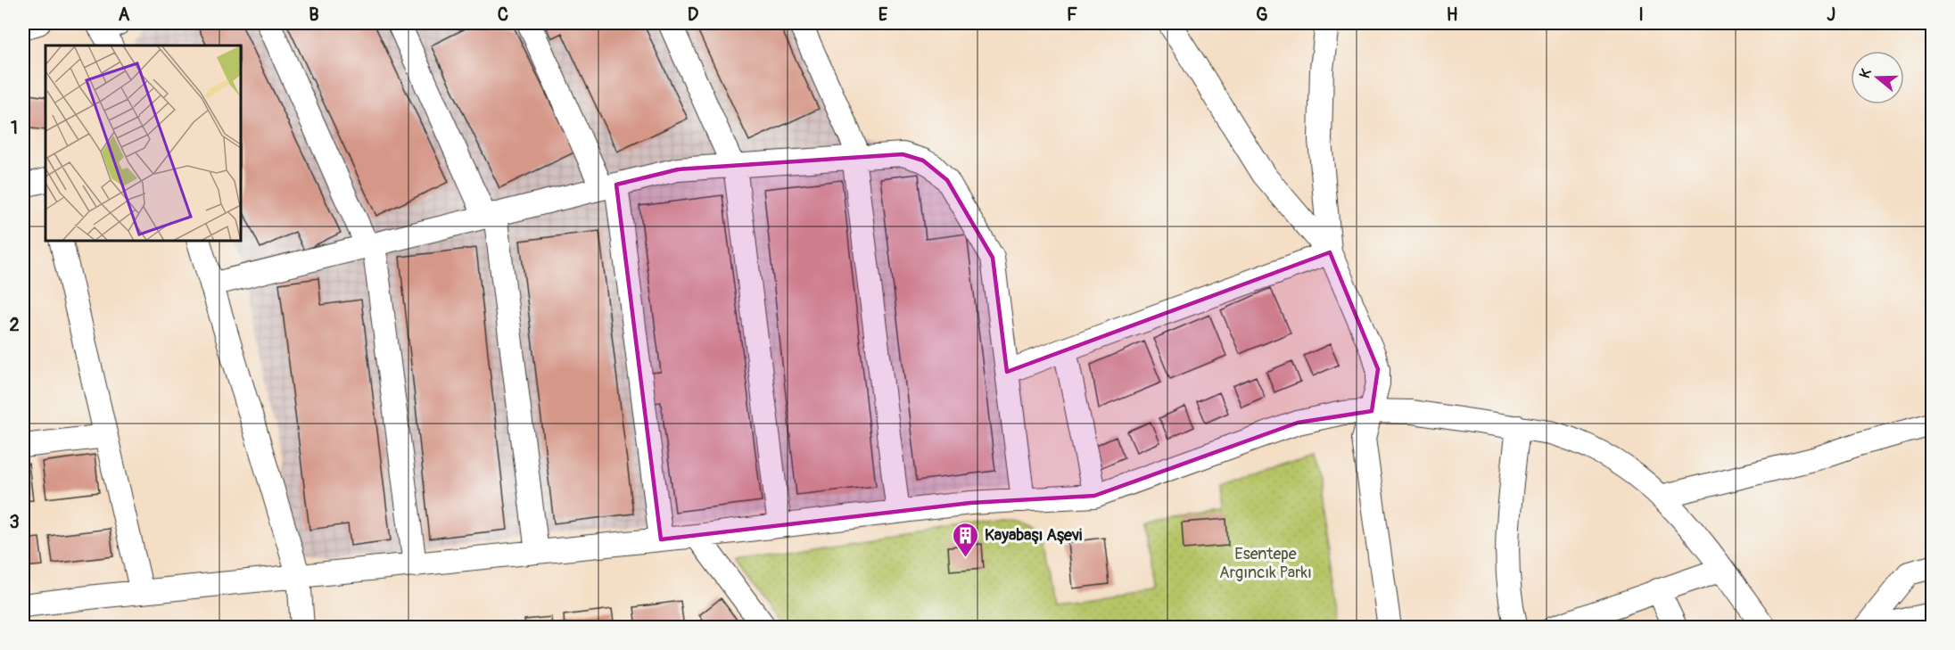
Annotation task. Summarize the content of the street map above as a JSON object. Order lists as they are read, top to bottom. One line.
{"parks":["Esentepe Argıncık Parkı"],"places":{"building":["Kayabaşı Aşevi"]},"north":"left","grid":{"columns":["A","B","C","D","E","F","G","H","I","J"],"rows":["1","2","3"]}}
